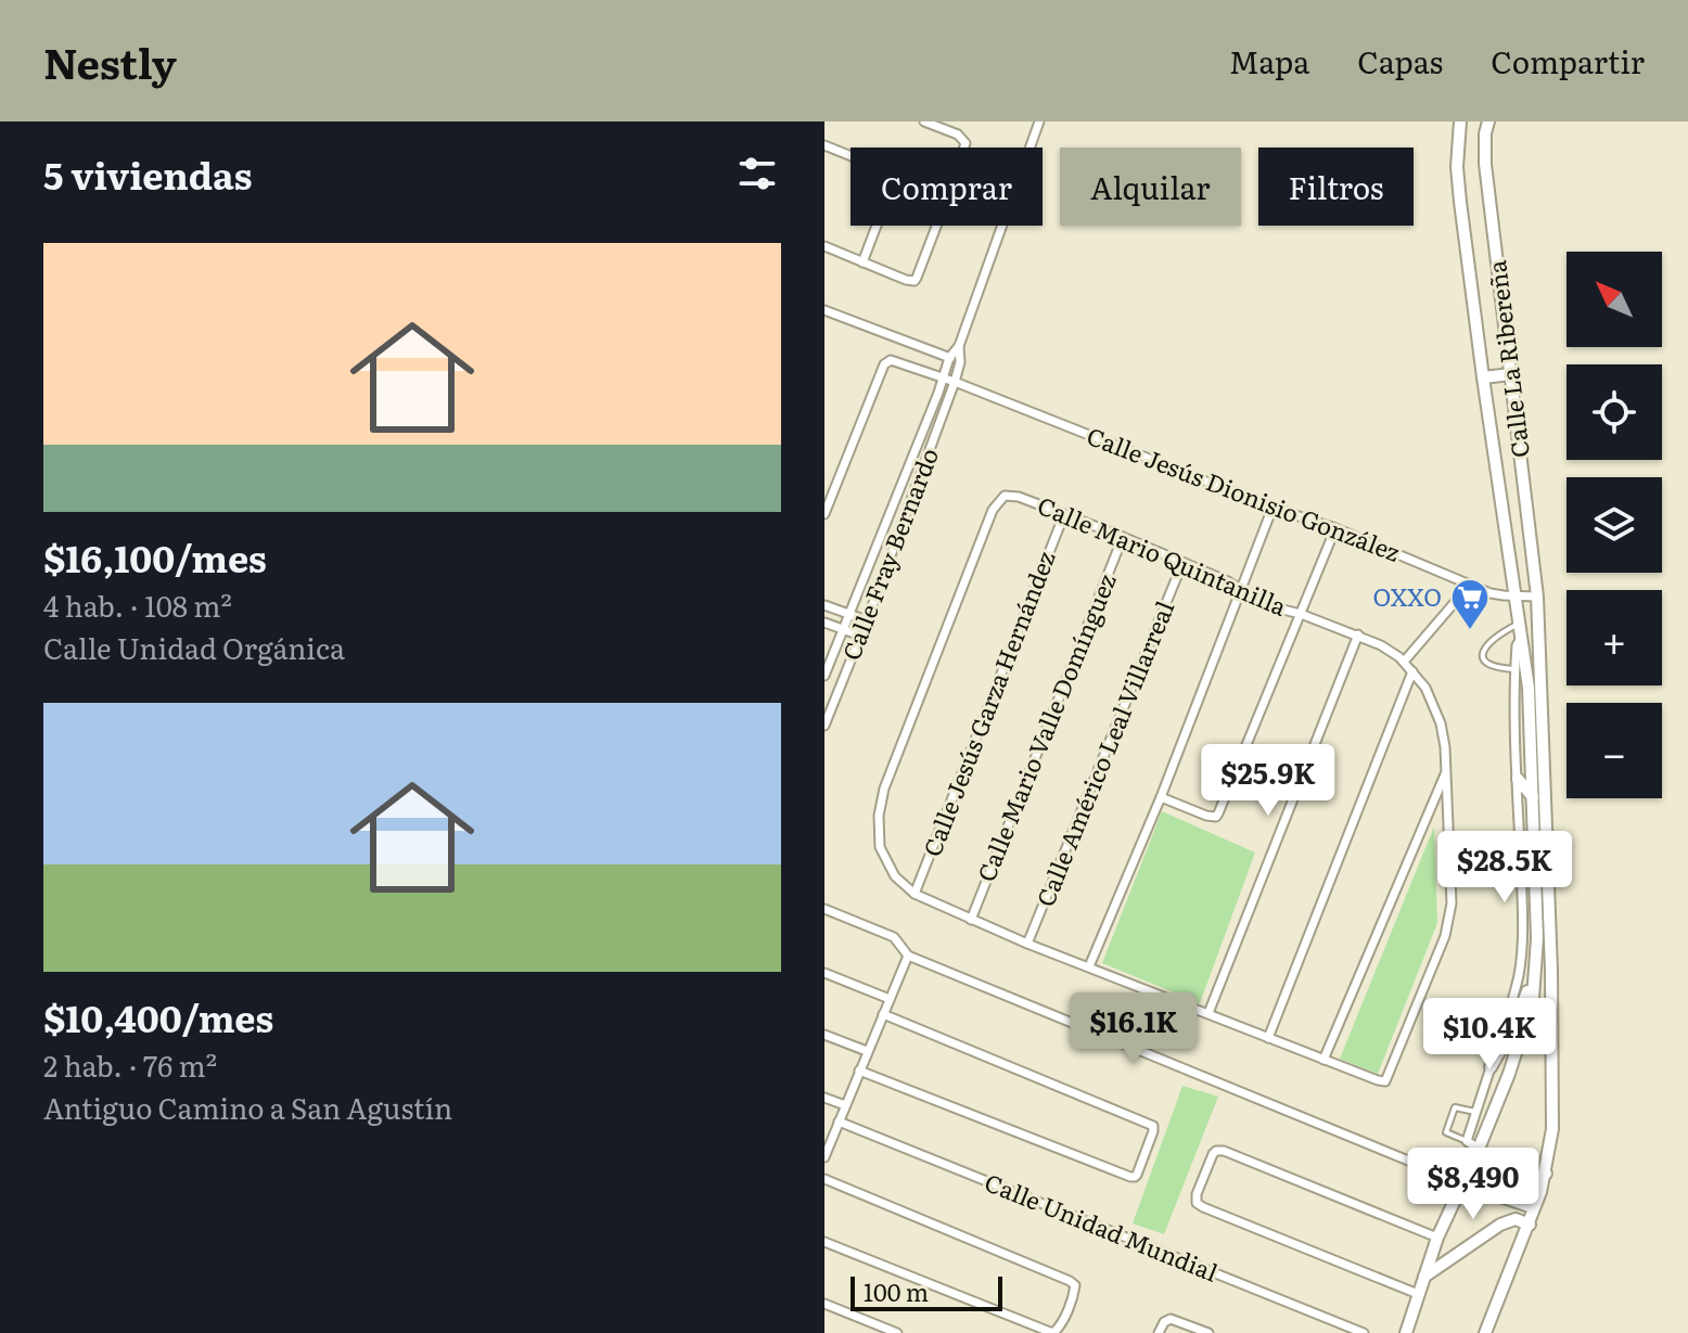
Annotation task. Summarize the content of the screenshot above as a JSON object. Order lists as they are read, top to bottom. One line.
{"streets":{"street":["Calle La Ribereña","Calle Jesús Dionisio González","Calle Fray Bernardo","Calle Mario Quintanilla","Calle Jesús Garza Hernández","Calle Mario Valle Domínguez","Calle Américo Leal Villarreal","Calle Unidad Mundial"]},"crossings":[["Calle La Ribereña","Calle Jesús Dionisio González"],["Calle Jesús Dionisio González","Calle Fray Bernardo"],["Calle Mario Quintanilla","Calle Jesús Garza Hernández"],["Calle Mario Quintanilla","Calle Mario Valle Domínguez"],["Calle Mario Quintanilla","Calle Américo Leal Villarreal"]],"places":{"supermarket":["OXXO"]},"scale_bar":"100 m","north":"top left","page":{"header":"Nestly","nav":["Mapa","Capas","Compartir"],"heading":"5 viviendas","chip":["Comprar","Alquilar","Filtros"],"list":[{"name":"$16,100/mes","note":"4 hab. · 108 m² · Calle Unidad Orgánica"},{"name":"$10,400/mes","note":"2 hab. · 76 m² · Antiguo Camino a San Agustín"}],"map_buttons":["+","−"],"price":["$25.9K","$28.5K","$16.1K","$10.4K","$8,490"],"scale":"100 m"}}
